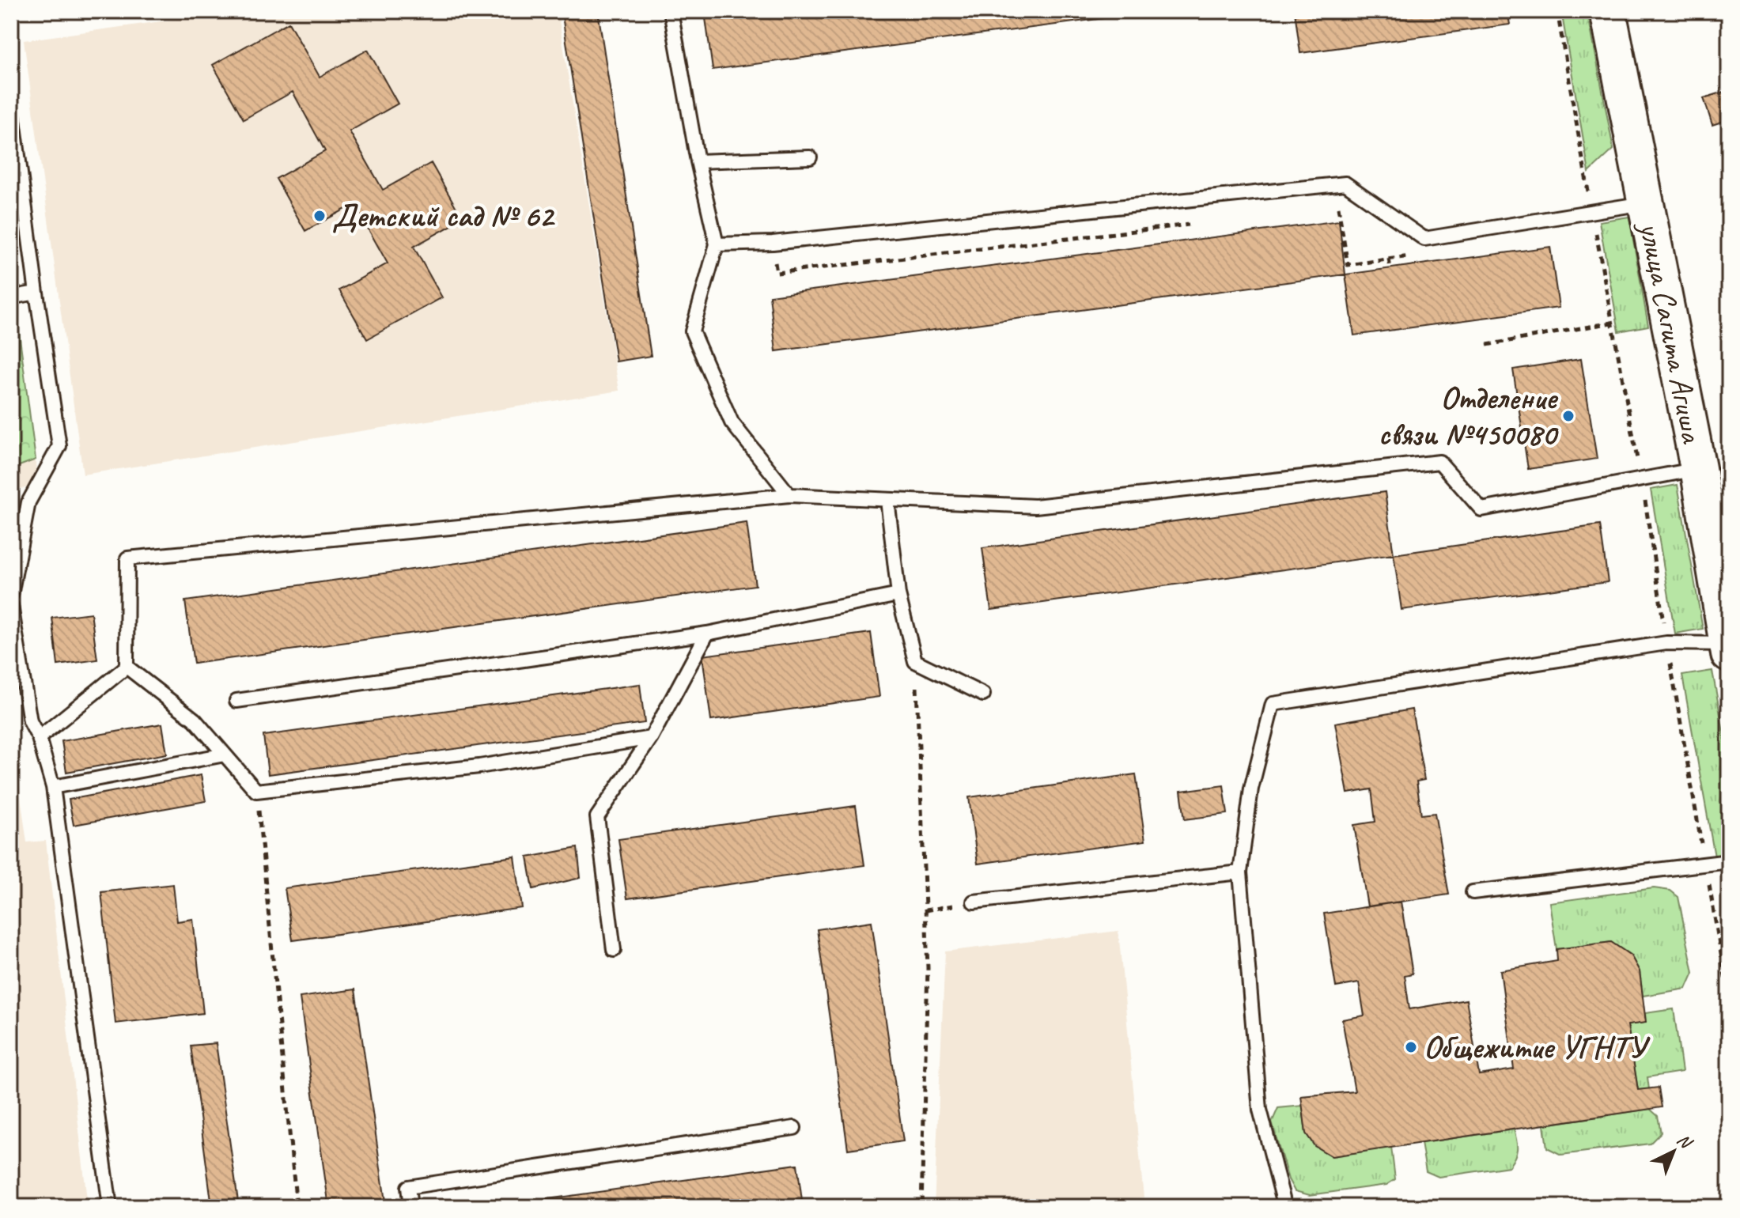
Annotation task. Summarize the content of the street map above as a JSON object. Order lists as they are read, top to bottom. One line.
{"streets":{"main road":["улица Сагита Агиша"]},"places":["Детский сад № 62","Отделение связи №450080","Общежитие УГНТУ"],"north":"top right"}
